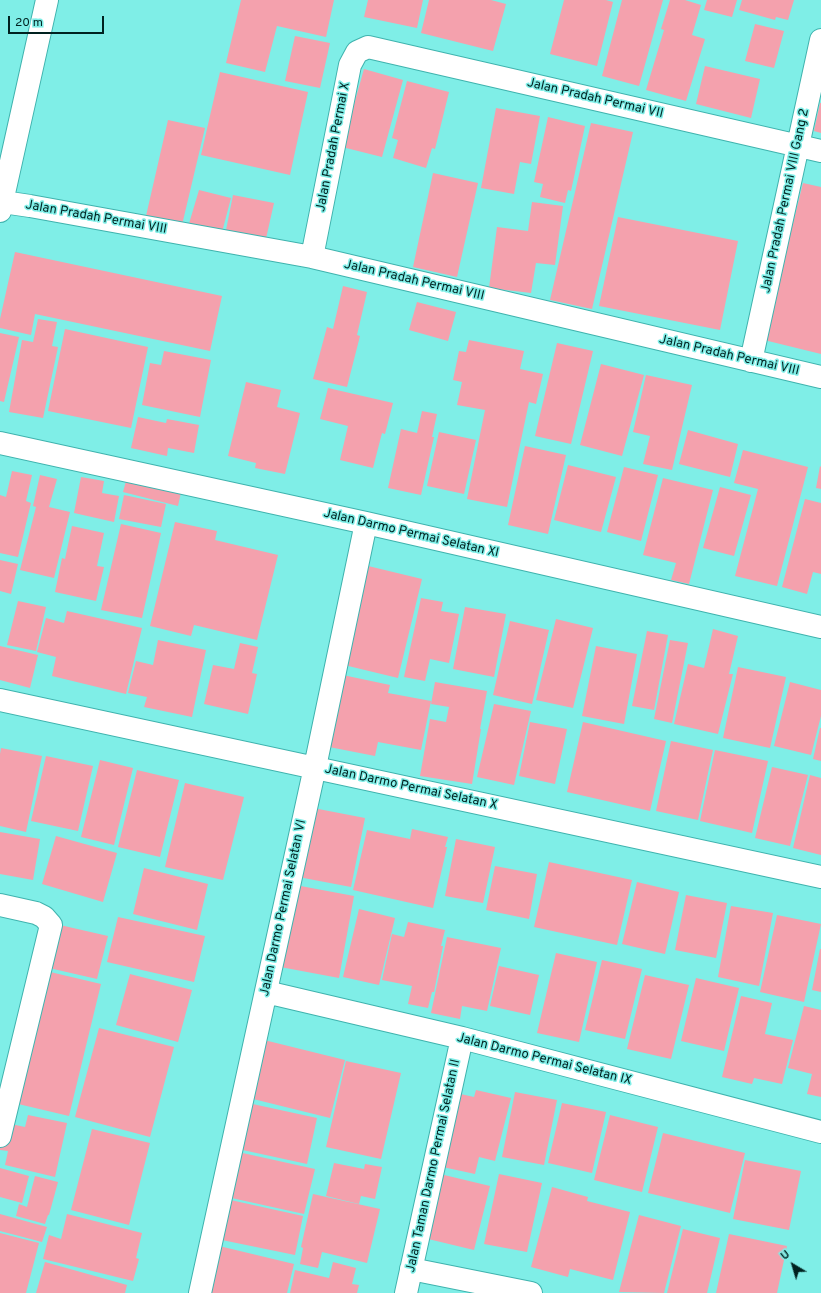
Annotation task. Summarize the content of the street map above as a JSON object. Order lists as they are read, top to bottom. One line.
{"streets":{"street":["Jalan Pradah Permai VII","Jalan Pradah Permai X","Jalan Pradah Permai VIII Gang 2","Jalan Pradah Permai VIII","Jalan Darmo Permai Selatan XI","Jalan Darmo Permai Selatan X","Jalan Darmo Permai Selatan VI","Jalan Darmo Permai Selatan IX","Jalan Taman Darmo Permai Selatan II"]},"crossings":[["Jalan Pradah Permai VII","Jalan Pradah Permai X"],["Jalan Pradah Permai VII","Jalan Pradah Permai VIII Gang 2"],["Jalan Pradah Permai X","Jalan Pradah Permai VIII"],["Jalan Pradah Permai VIII Gang 2","Jalan Pradah Permai VIII"],["Jalan Darmo Permai Selatan XI","Jalan Darmo Permai Selatan VI"],["Jalan Darmo Permai Selatan X","Jalan Darmo Permai Selatan VI"],["Jalan Darmo Permai Selatan VI","Jalan Darmo Permai Selatan IX"],["Jalan Darmo Permai Selatan IX","Jalan Taman Darmo Permai Selatan II"]],"scale_bar":"20 m","north":"top left"}
